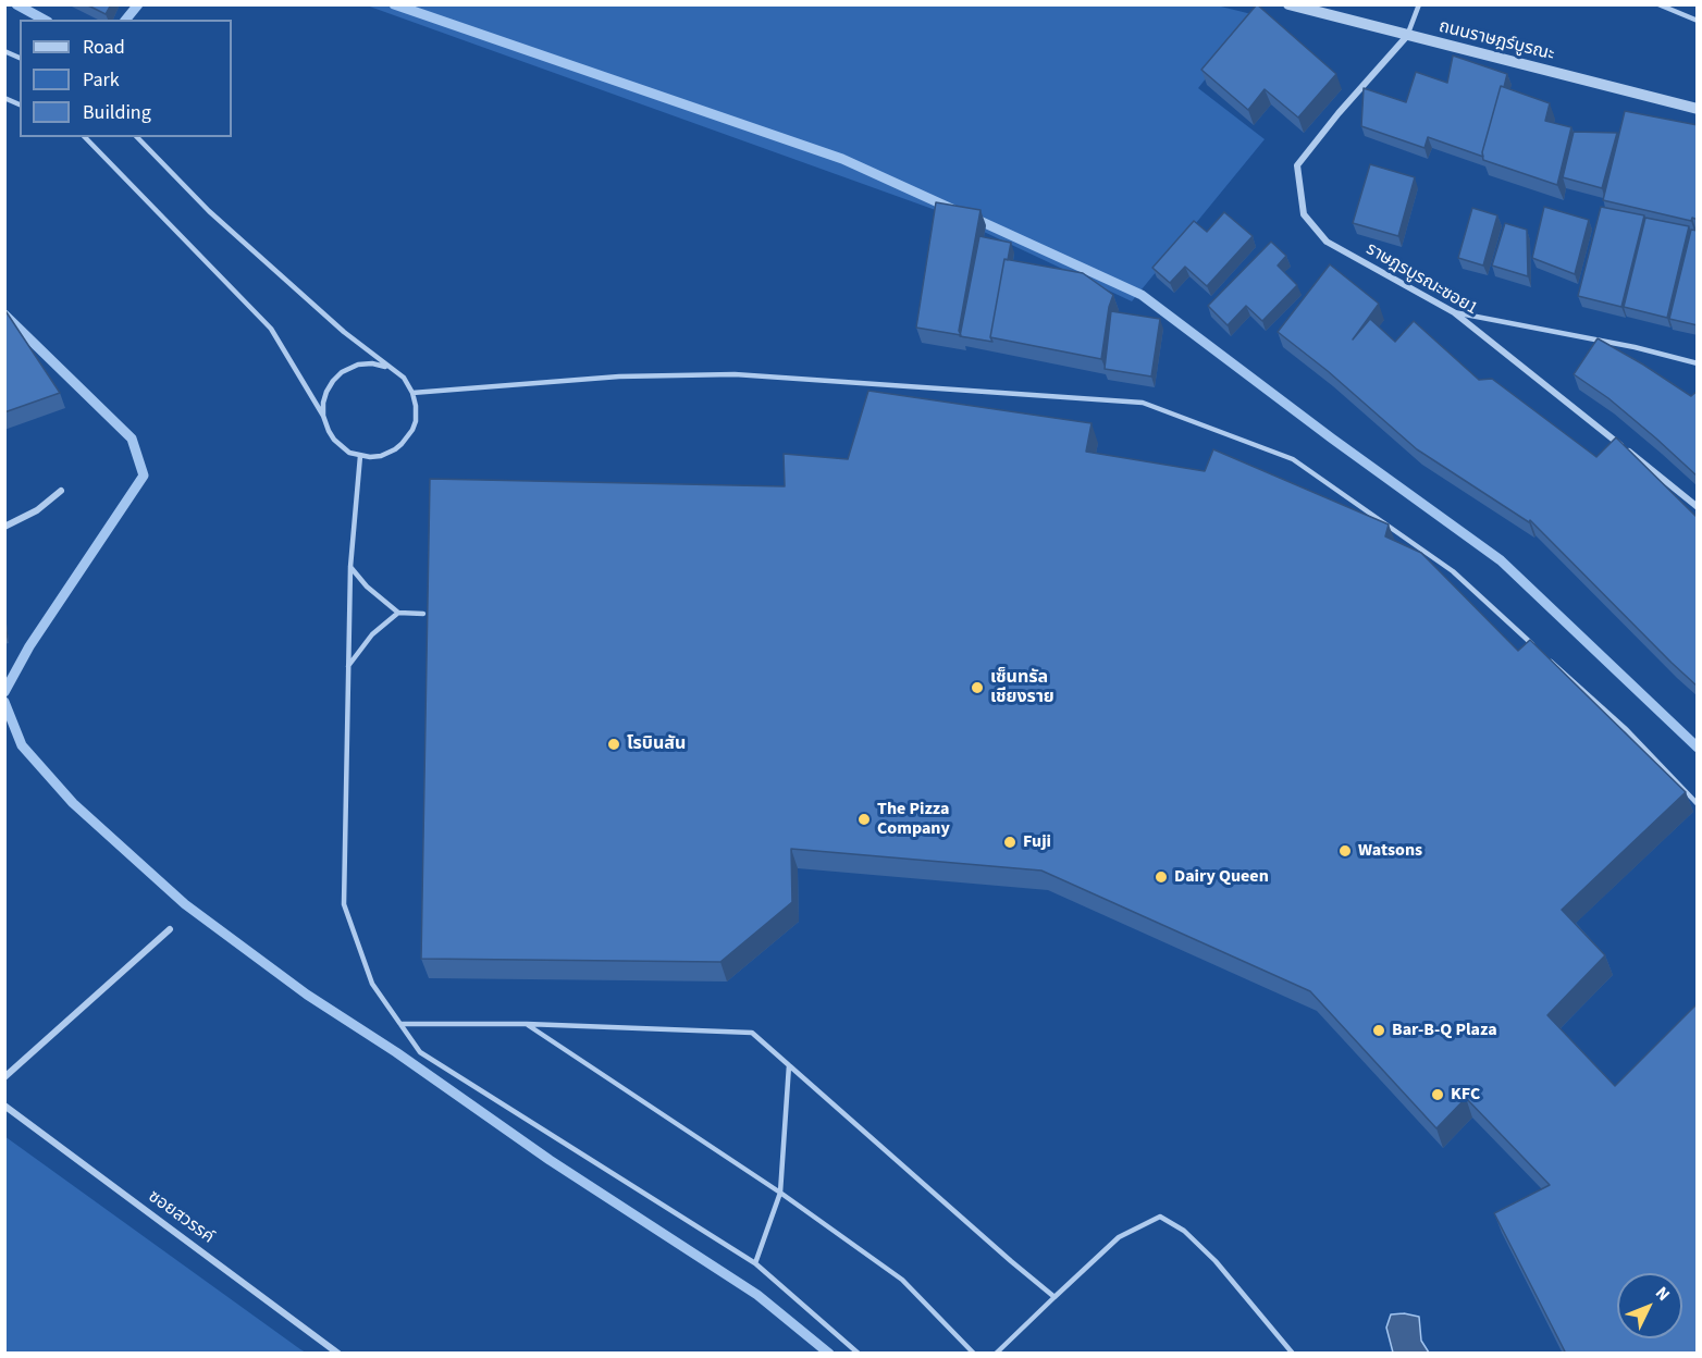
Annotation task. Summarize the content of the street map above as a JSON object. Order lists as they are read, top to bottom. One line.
{"streets":{"street":["ถนนราษฎร์บูรณะ","ราษฎรบูรณะซอย1","ซอยสวรรค์"]},"crossings":[["ถนนราษฎร์บูรณะ","ราษฎรบูรณะซอย1"]],"places":["เซ็นทรัล เชียงราย","โรบินสัน","The Pizza Company","Fuji","Watsons","Dairy Queen","Bar-B-Q Plaza","KFC"],"legend":["Road","Park","Building"],"north":"top right"}
